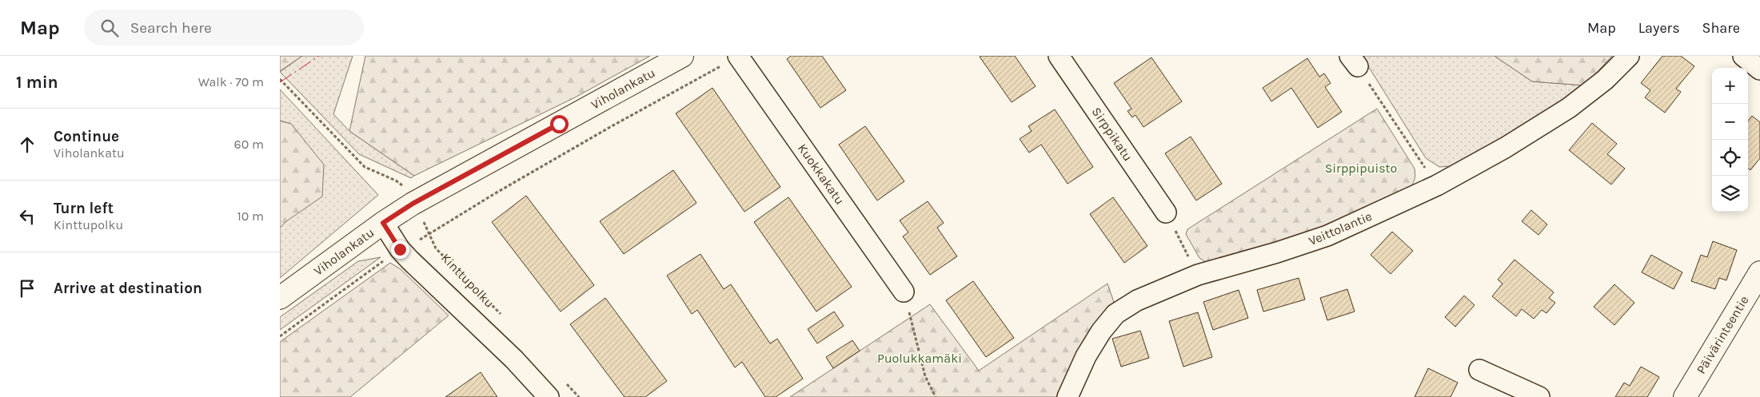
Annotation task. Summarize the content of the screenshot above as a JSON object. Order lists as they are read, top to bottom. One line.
{"streets":{"main road":["Viholankatu","Päivärinteentie"],"street":["Sirppikatu","Kuokkakatu","Veittolantie","Kinttupolku"]},"crossings":[["Viholankatu","Kinttupolku"]],"parks":["Sirppipuisto","Puolukkamäki"],"page":{"header":"Map","search":"Search here","nav":["Map","Layers","Share"],"heading":["1 min","Walk · 70 m"],"map_buttons":["+","−"],"list":[["Continue","Viholankatu","60 m"],["Turn left","Kinttupolku","10 m"],"Arrive at destination"]}}
